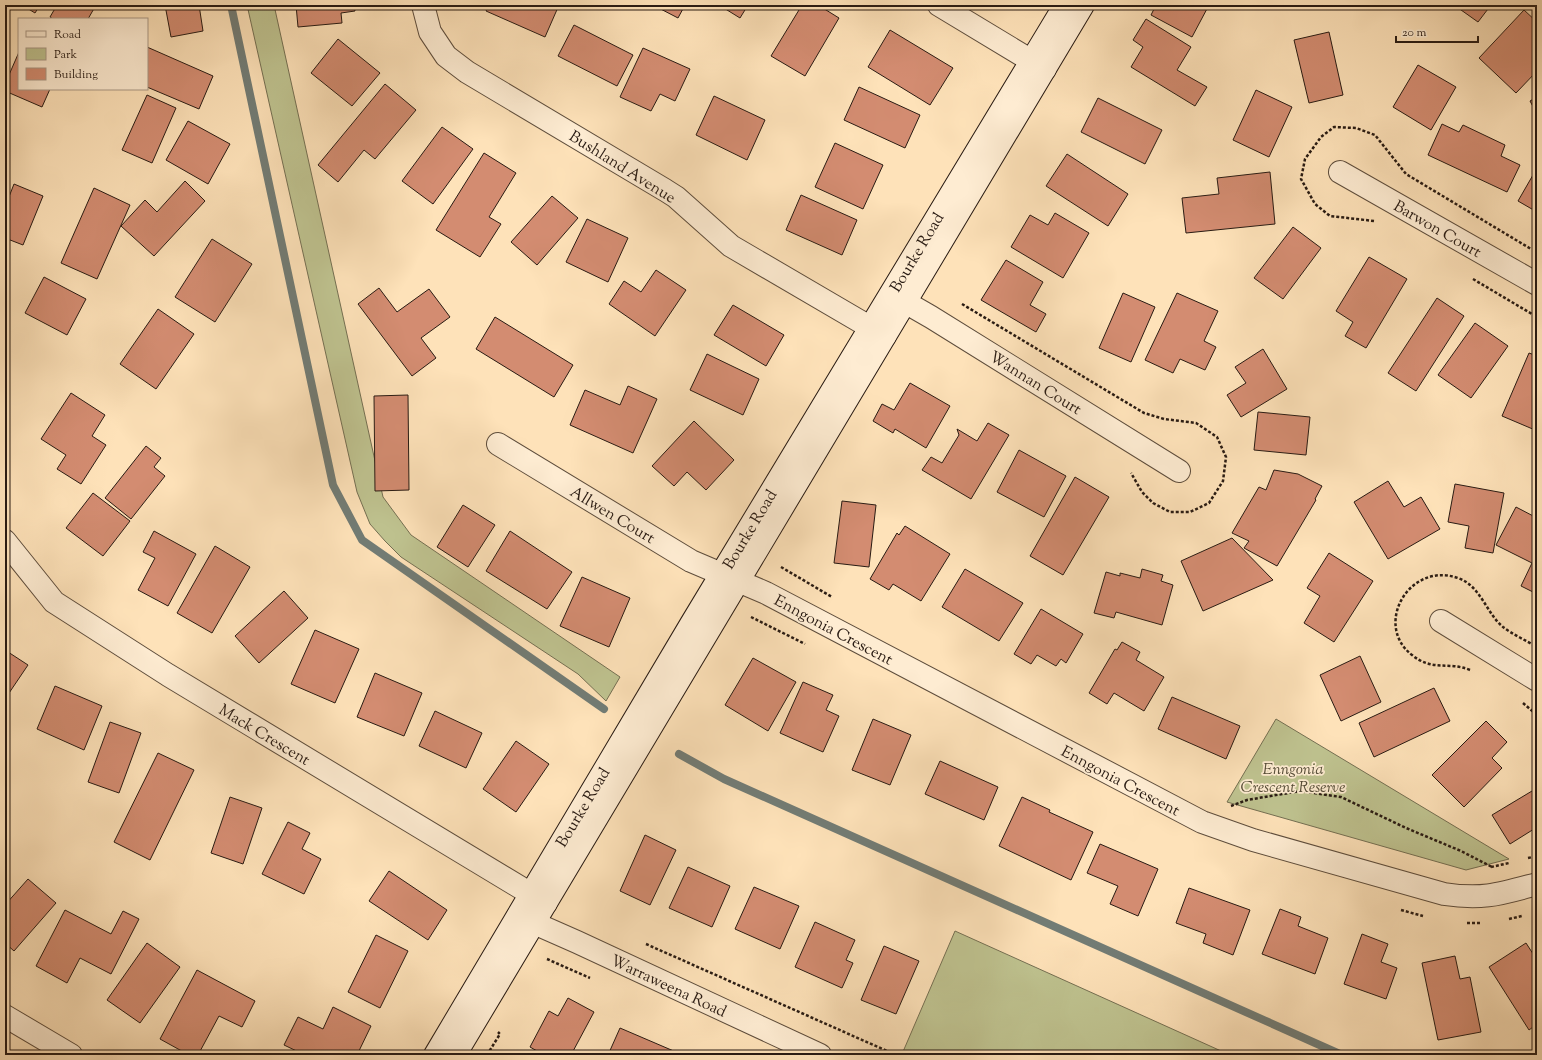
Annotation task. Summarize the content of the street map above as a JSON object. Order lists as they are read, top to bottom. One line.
{"streets":{"street":["Bushland Avenue","Barwon Court","Bourke Road","Wannan Court","Allwen Court","Enngonia Crescent","Mack Crescent","Warraweena Road"]},"crossings":[["Bushland Avenue","Bourke Road"],["Bourke Road","Wannan Court"],["Bourke Road","Allwen Court"],["Bourke Road","Enngonia Crescent"],["Bourke Road","Mack Crescent"],["Bourke Road","Warraweena Road"],["Allwen Court","Enngonia Crescent"]],"parks":["Enngonia Crescent Reserve"],"legend":["Road","Park","Building"],"scale_bar":"20 m"}
